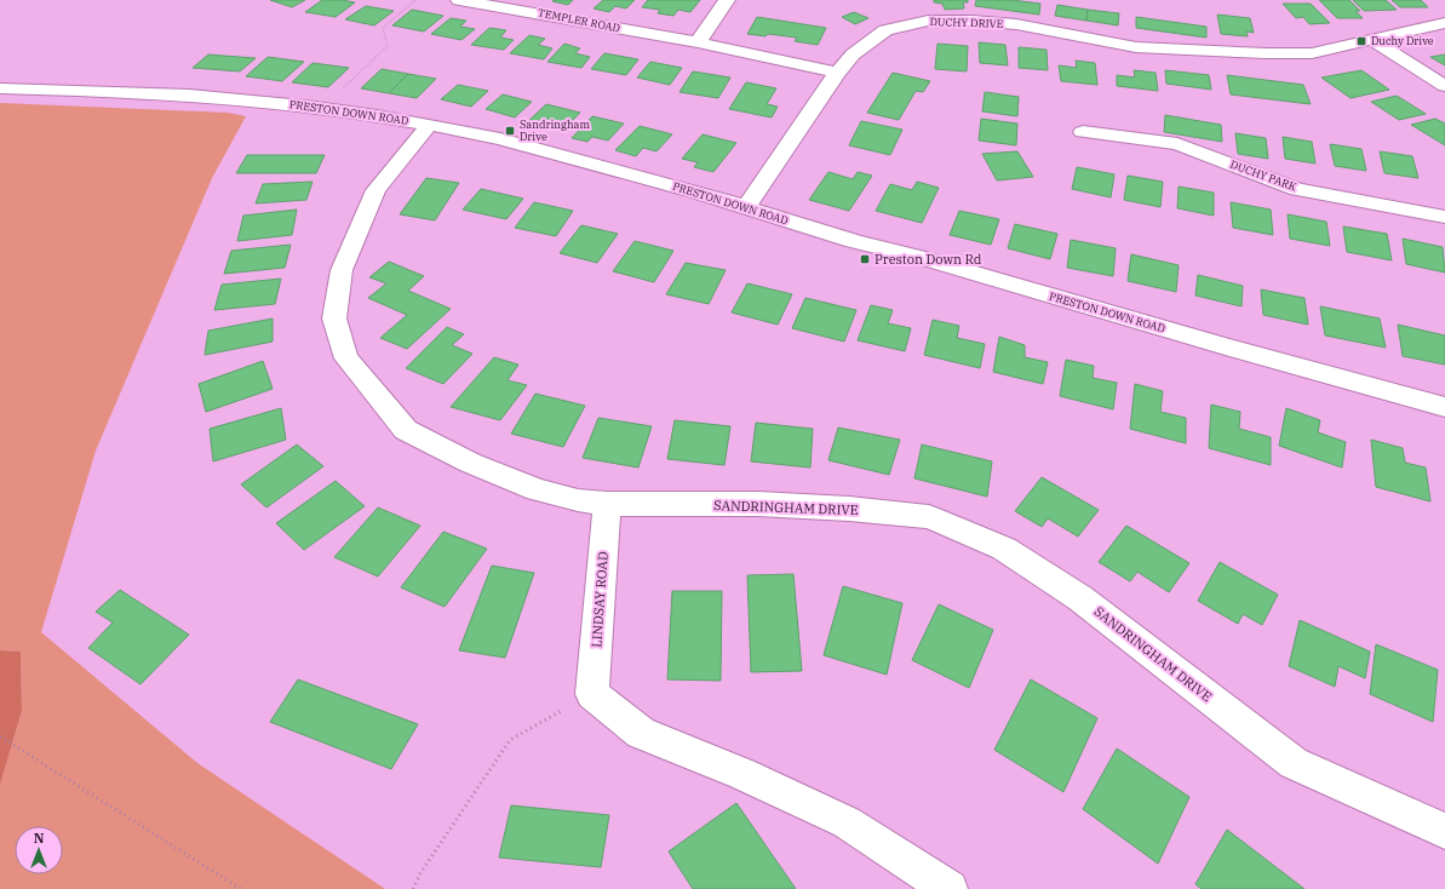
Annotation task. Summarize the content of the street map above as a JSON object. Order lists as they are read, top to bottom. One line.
{"streets":{"street":["TEMPLER ROAD","DUCHY DRIVE","PRESTON DOWN ROAD","DUCHY PARK","SANDRINGHAM DRIVE","LINDSAY ROAD"]},"crossings":[["TEMPLER ROAD","DUCHY DRIVE"],["DUCHY DRIVE","PRESTON DOWN ROAD"],["PRESTON DOWN ROAD","SANDRINGHAM DRIVE"],["SANDRINGHAM DRIVE","LINDSAY ROAD"]],"places":{"transit":["Duchy Drive","Sandringham Drive","Preston Down Rd"]},"north":"top"}
